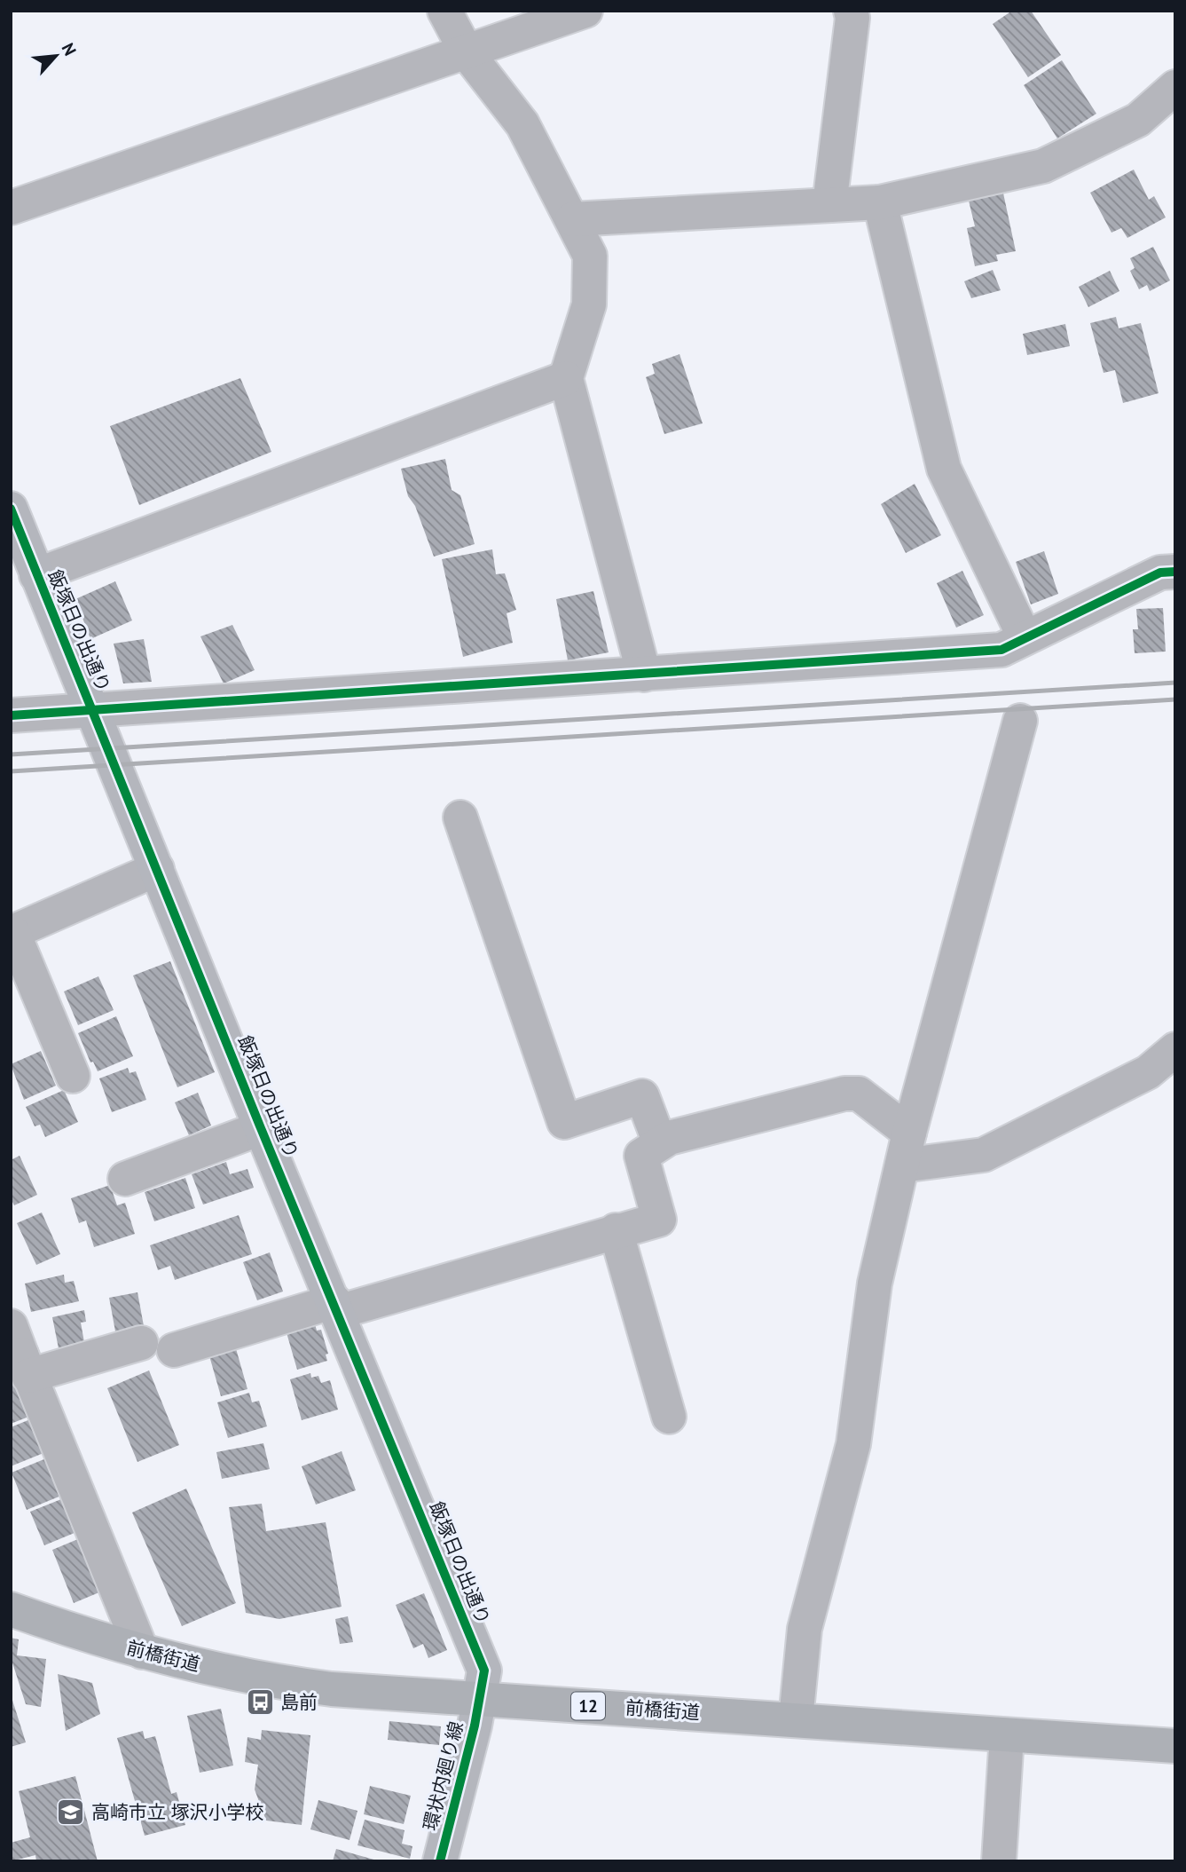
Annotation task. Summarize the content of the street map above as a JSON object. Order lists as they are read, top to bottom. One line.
{"streets":{"main road":["前橋街道","12"],"street":["飯塚日の出通り","環状内廻り線"]},"crossings":[["飯塚日の出通り","前橋街道"],["飯塚日の出通り","環状内廻り線"],["前橋街道","環状内廻り線"]],"places":{"bus stop":["島前"],"school or university":["高崎市立 塚沢小学校"]},"north":"top right"}
